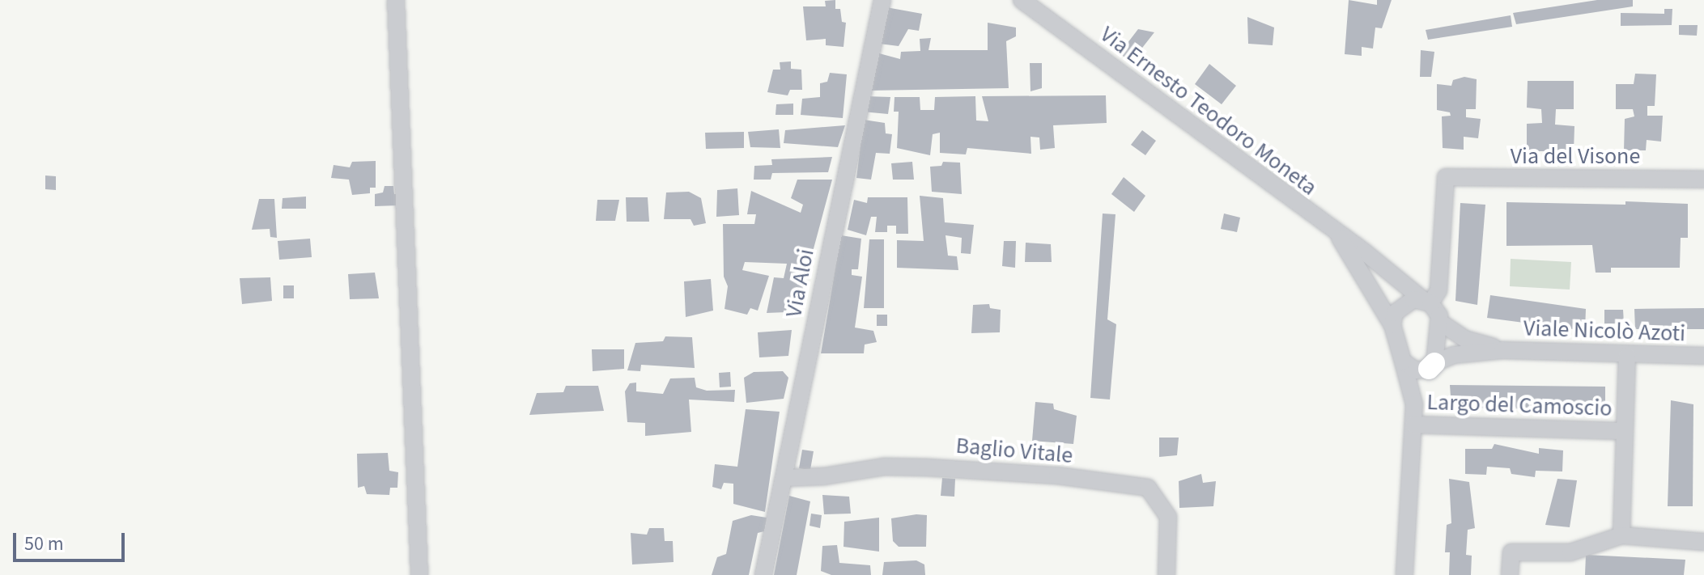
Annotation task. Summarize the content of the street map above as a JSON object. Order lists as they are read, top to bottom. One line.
{"streets":{"street":["Via Ernesto Teodoro Moneta","Via del Visone","Via Aloi","Viale Nicolò Azoti","Largo del Camoscio","Baglio Vitale"]},"crossings":[["Via Ernesto Teodoro Moneta","Via del Visone"],["Via Aloi","Baglio Vitale"]],"scale_bar":"50 m"}
